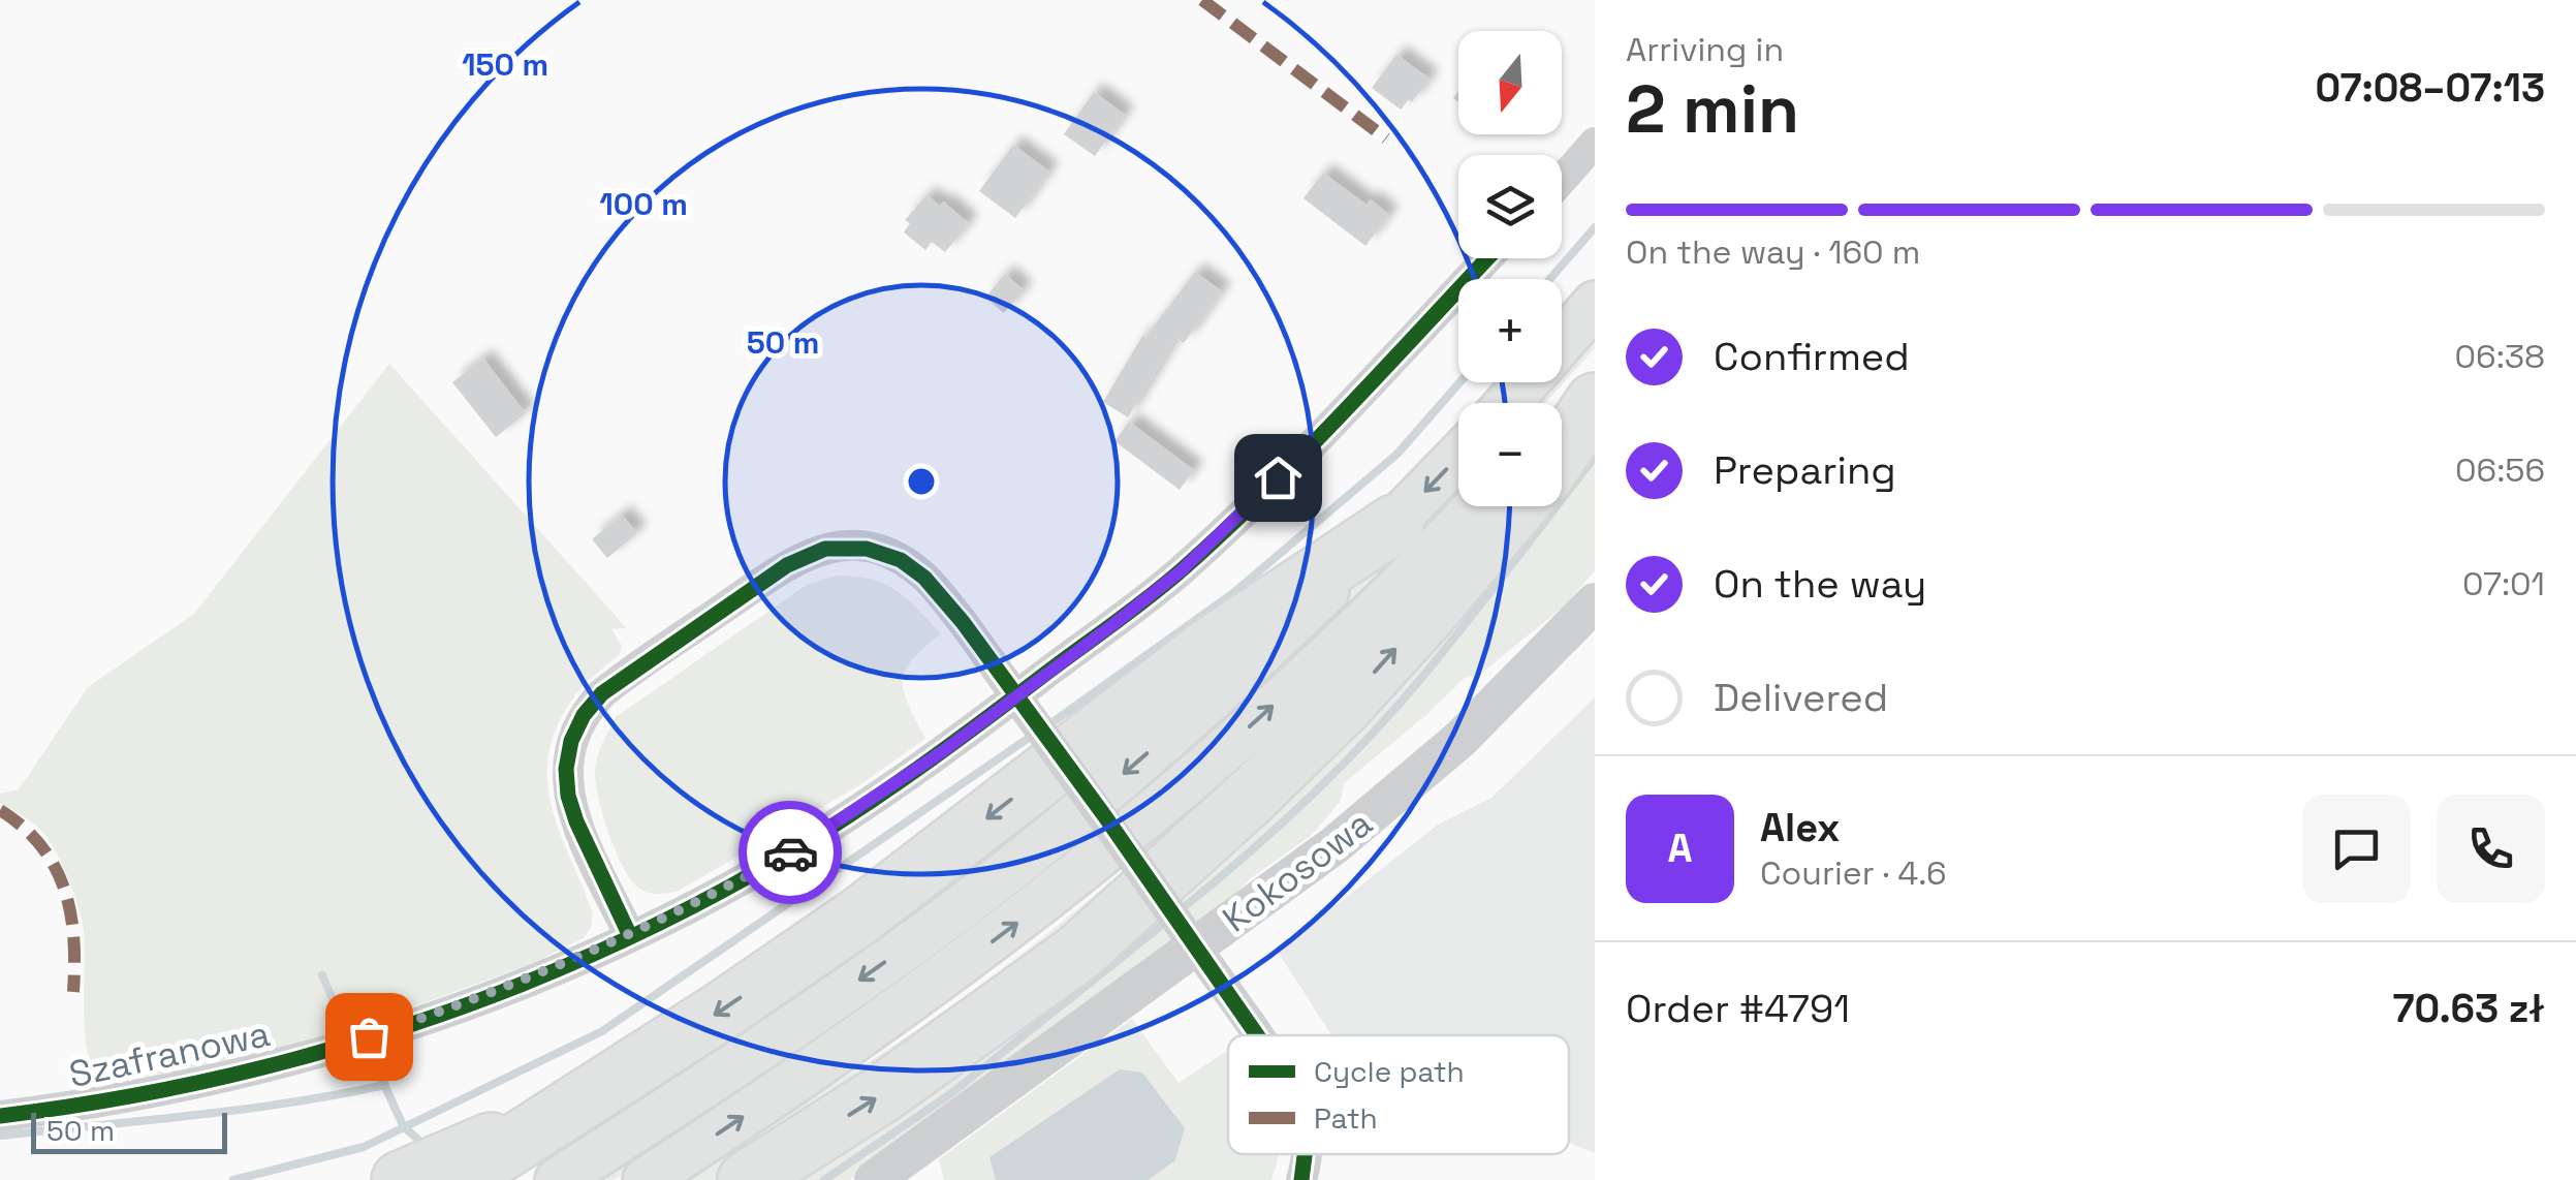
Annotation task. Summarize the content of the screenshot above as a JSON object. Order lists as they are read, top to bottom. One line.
{"streets":{"street":["Kokosowa","Szafranowa"]},"legend":["Cycle path","Path"],"scale_bar":"50 m","north":"bottom","page":{"heading":["2 min","Arriving in","07:08–07:13"],"panel":["Alex","Courier · 4.6","Order #4791","70.63 zł"],"map_buttons":["+","−"],"bar":"On the way · 160 m","list":[["Confirmed","06:38"],["Preparing","06:56"],["On the way","07:01"],"Delivered"],"round":"A","scale":"50 m"},"rings":["150 m","100 m","50 m"]}
